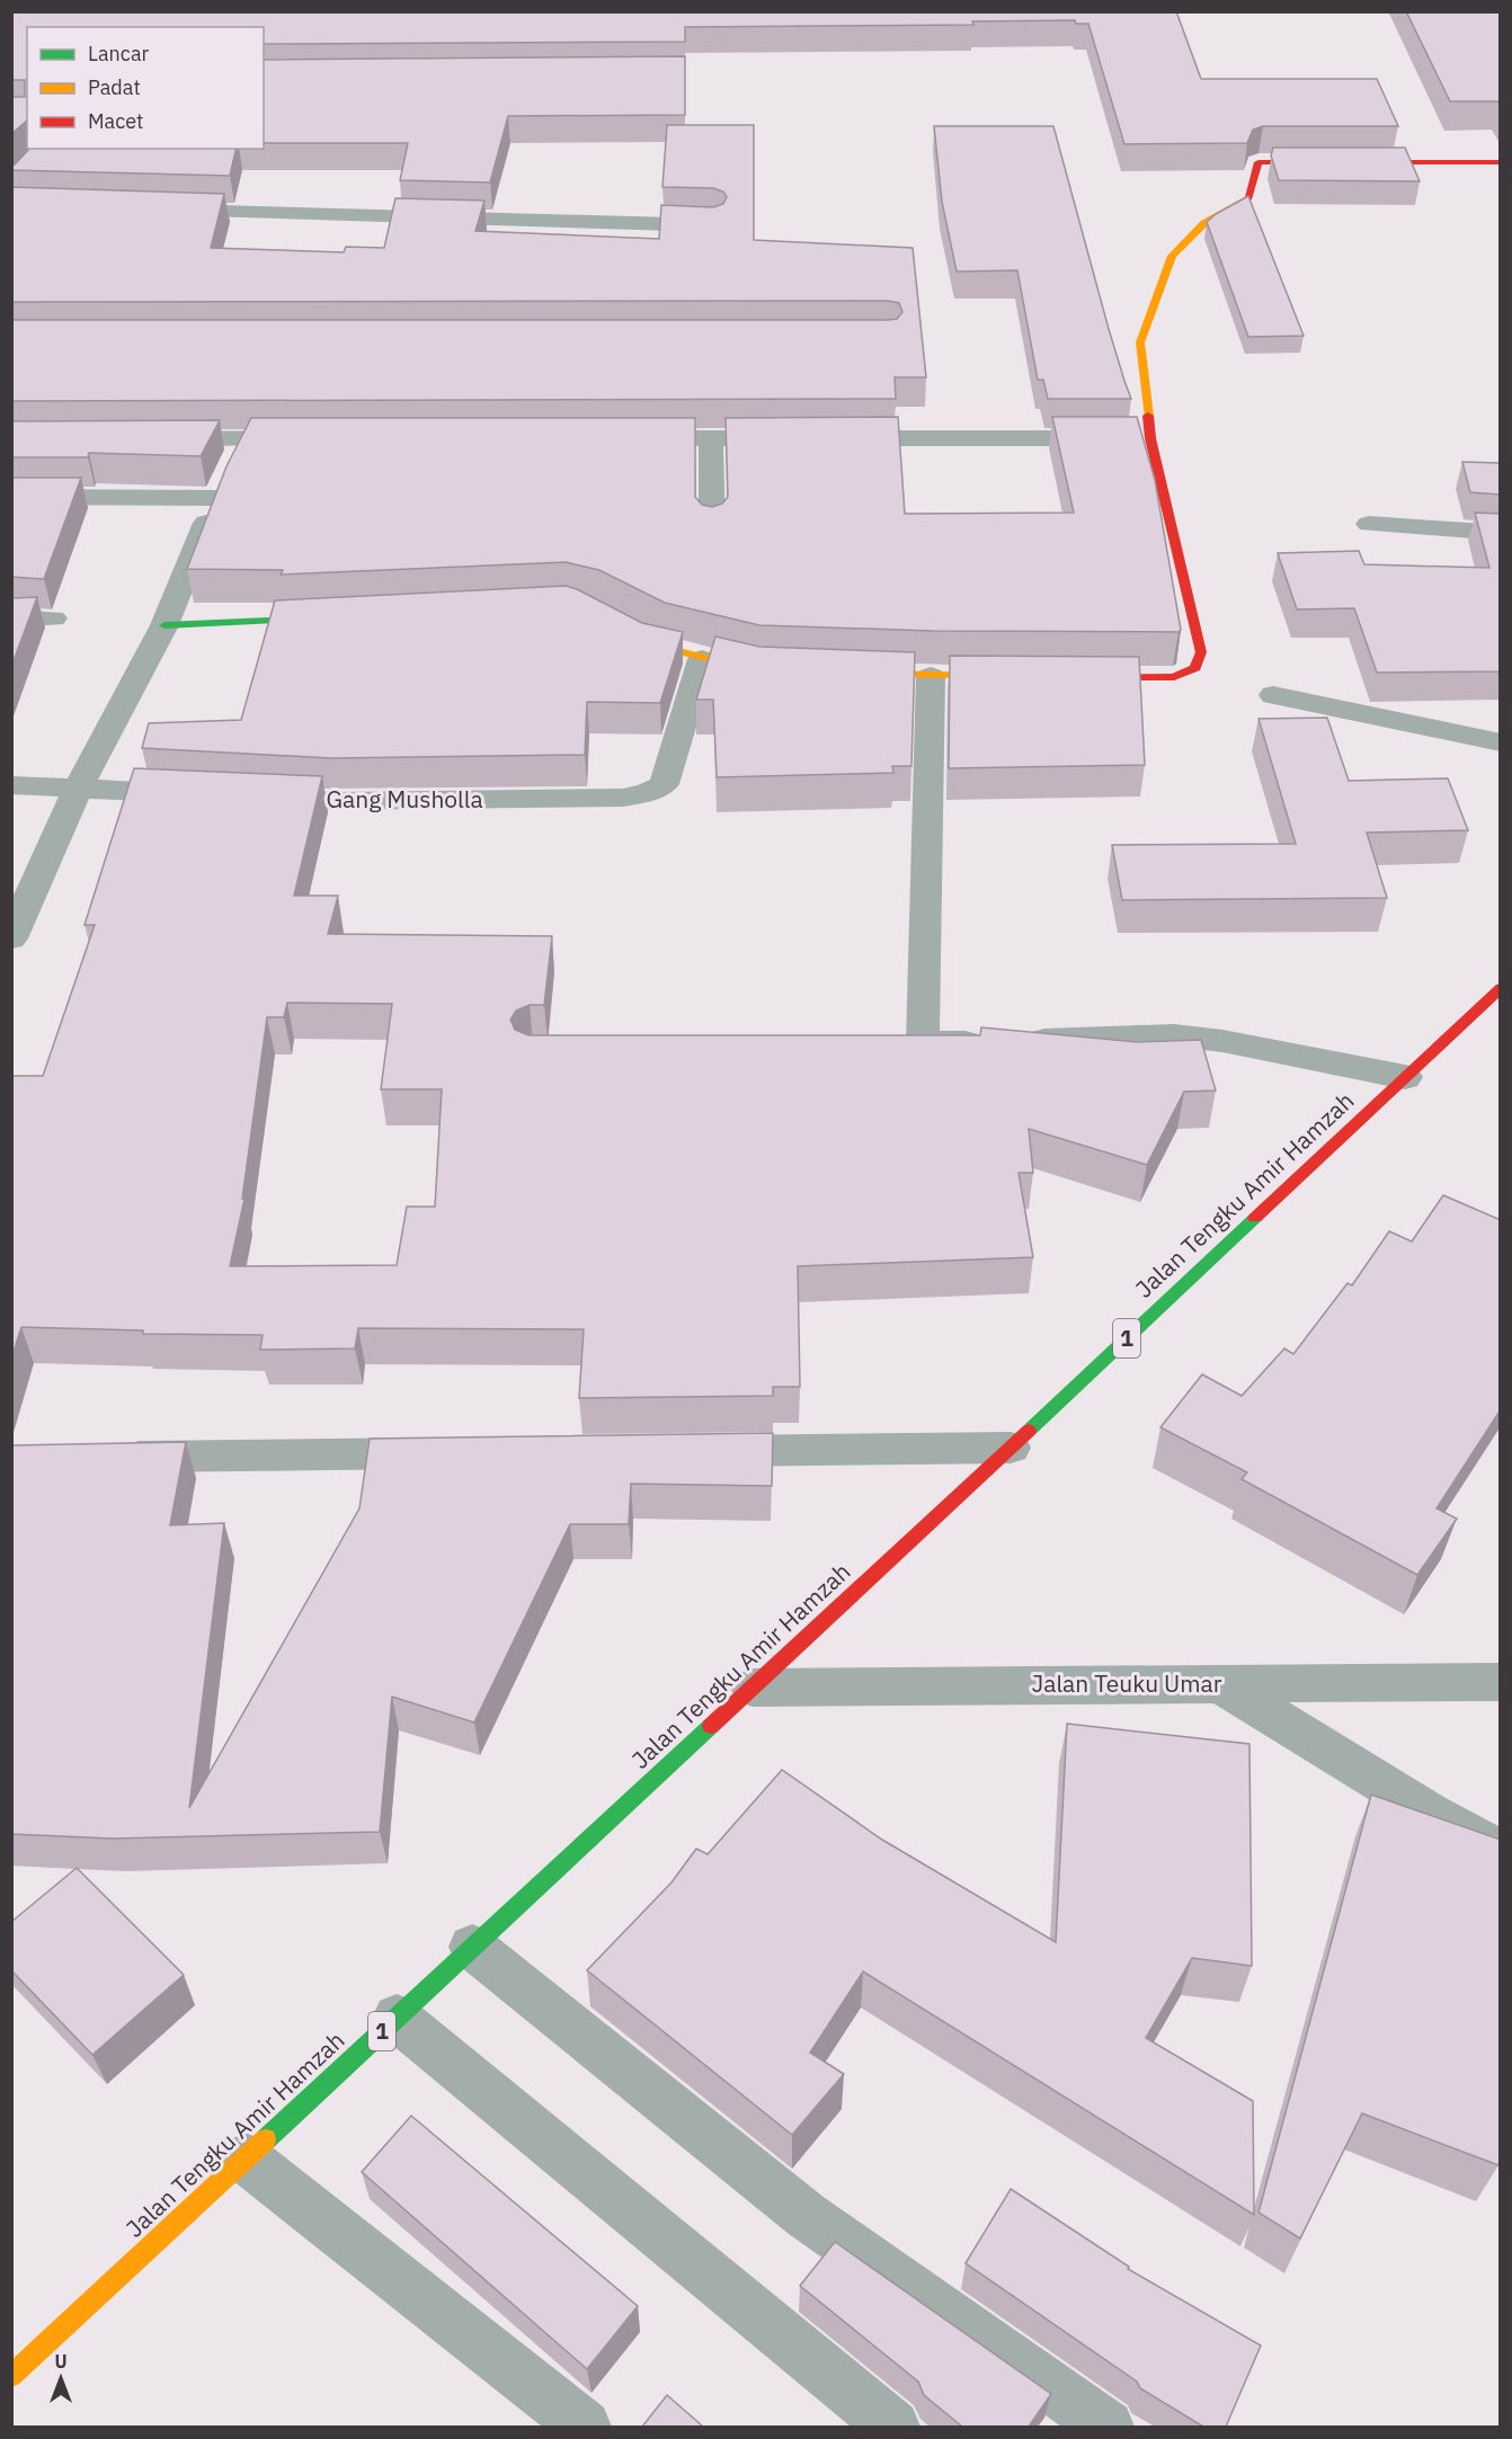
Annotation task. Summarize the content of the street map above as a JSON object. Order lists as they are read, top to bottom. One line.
{"streets":{"street":["Gang Musholla","Jalan Tengku Amir Hamzah","1","Jalan Teuku Umar"]},"crossings":[["Jalan Tengku Amir Hamzah","Jalan Teuku Umar"]],"legend":["Lancar","Padat","Macet"],"north":"top"}
